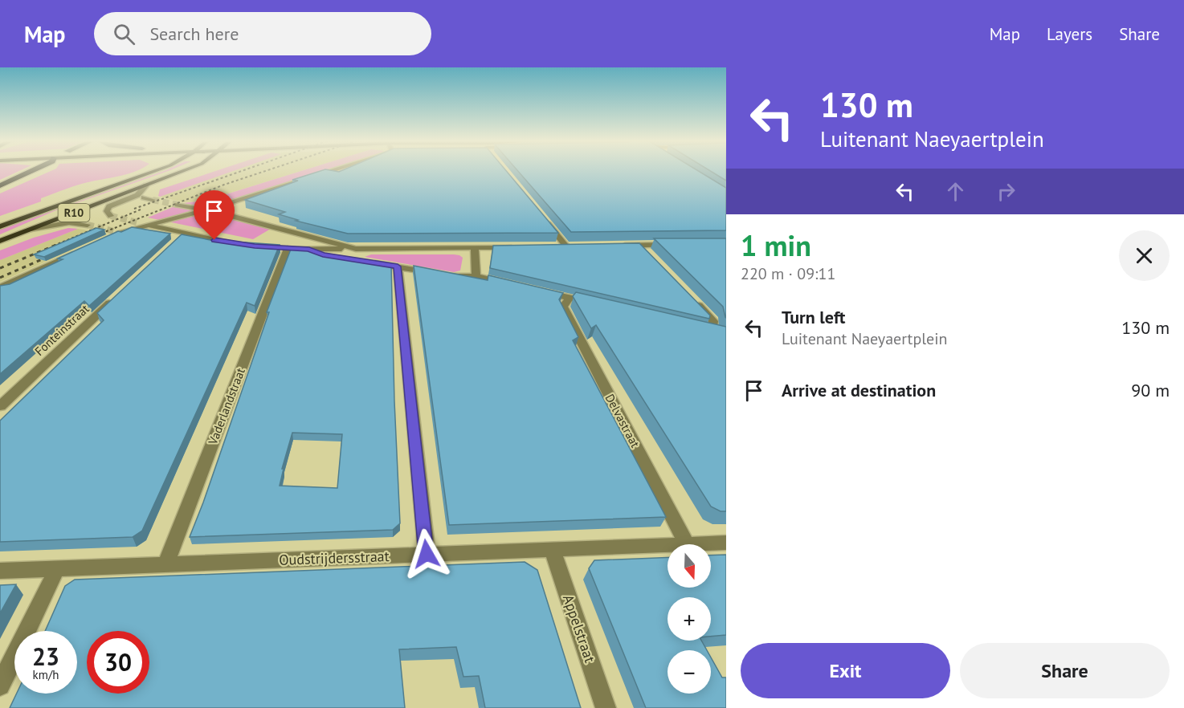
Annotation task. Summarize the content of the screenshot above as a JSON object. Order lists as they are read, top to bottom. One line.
{"streets":{"main road":["R10"],"street":["Fonteinstraat","Vaderlandstraat","Delvastraat","Oudstrijdersstraat","Appelstraat"]},"crossings":[["Vaderlandstraat","Oudstrijdersstraat"],["Delvastraat","Oudstrijdersstraat"],["Oudstrijdersstraat","Appelstraat"]],"north":"bottom","page":{"header":"Map","search":"Search here","nav":["Map","Layers","Share"],"turn":["130 m","Luitenant Naeyaertplein"],"heading":["1 min","220 m · 09:11"],"list":[{"name":"Turn left","note":"Luitenant Naeyaertplein","value":"130 m"},{"name":"Arrive at destination","value":"90 m"}],"map_buttons":["+","−"],"speed":"23 km/h","limit":"30","buttons":["Exit","Share"]}}
